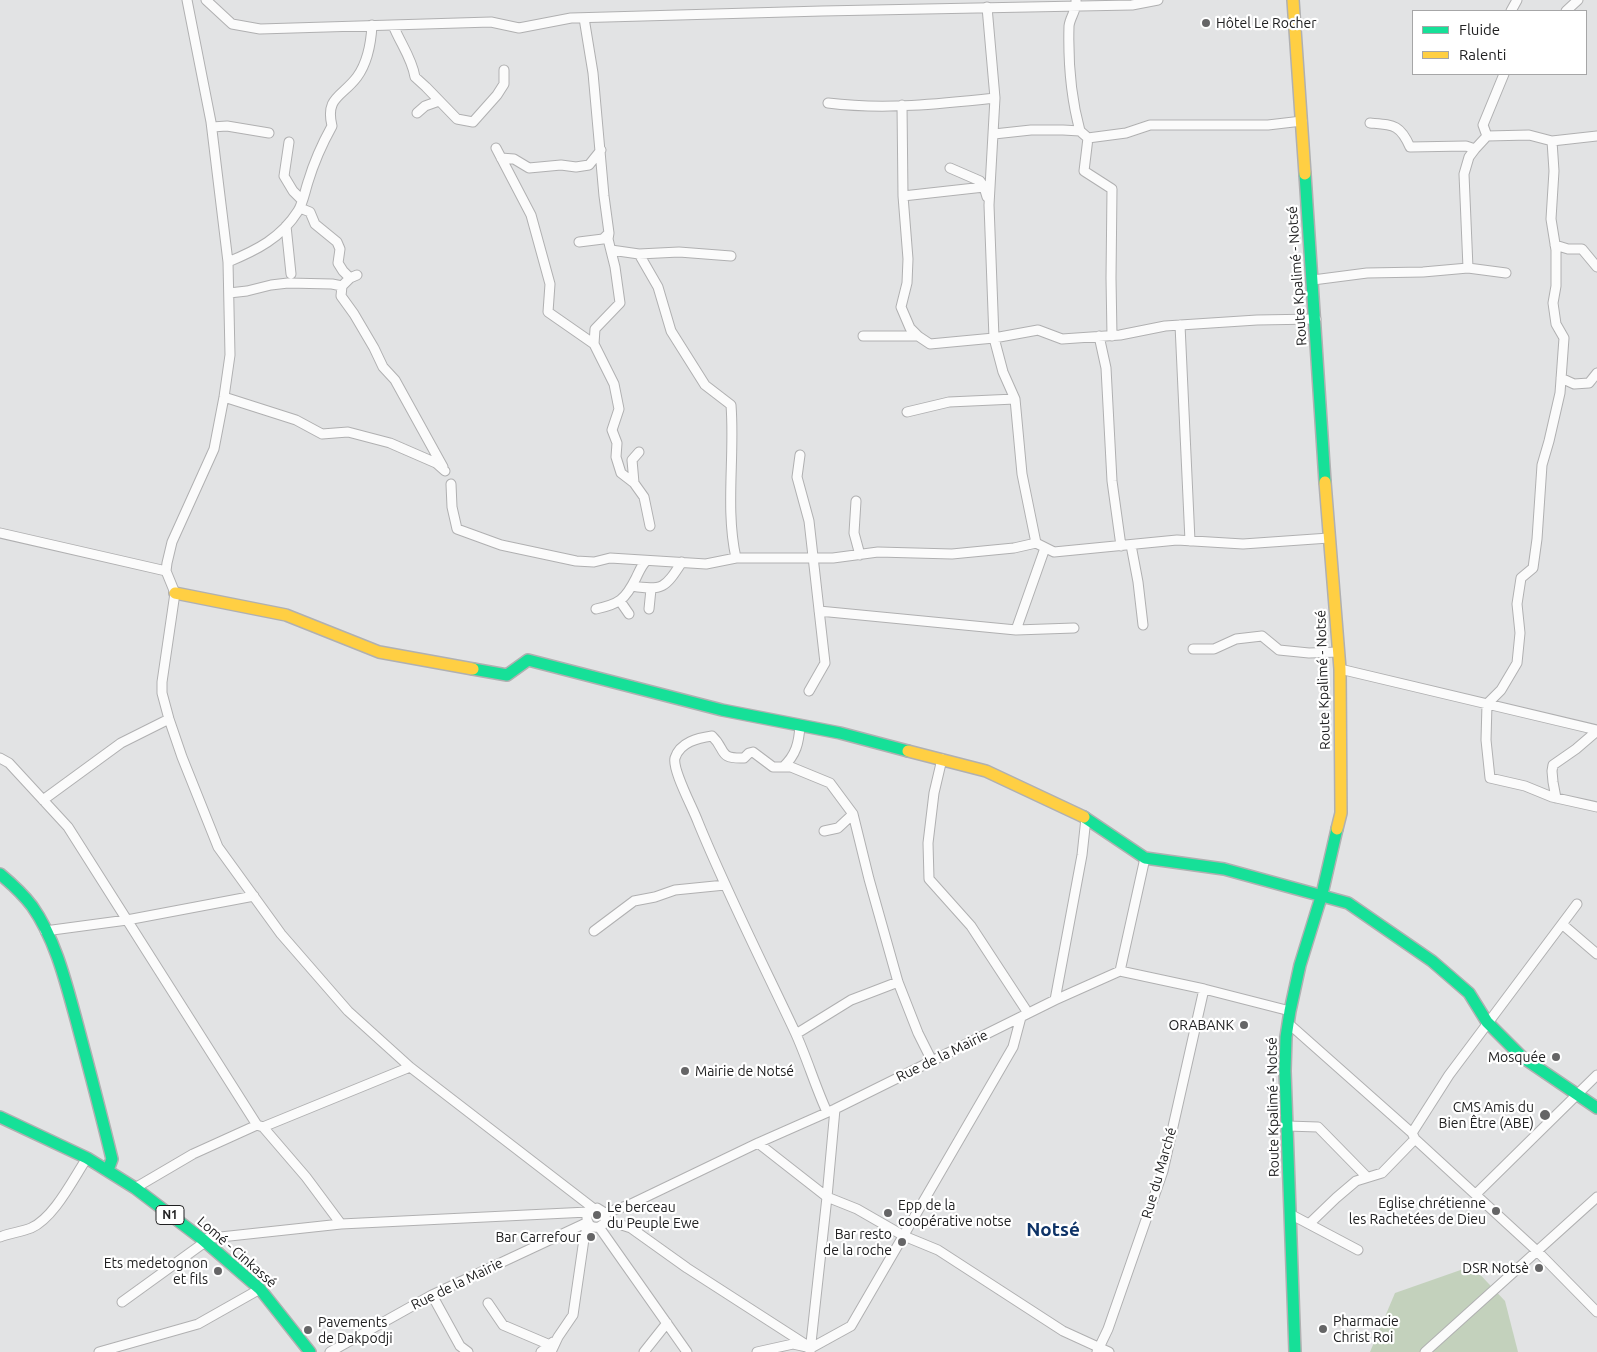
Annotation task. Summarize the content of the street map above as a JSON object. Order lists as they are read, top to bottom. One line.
{"streets":{"main road":["Route Kpalimé - Notsé","N1","Lomé - Cinkassé"],"street":["Rue de la Mairie","Rue du Marché"]},"districts":["Notsé"],"places":["Hôtel Le Rocher","ORABANK","Mosquée","Mairie de Notsé","CMS Amis du Bien Être (ABE)","Eglise chrétienne les Rachetées de Dieu","Epp de la coopérative notse","Le berceau du Peuple Ewe","Bar Carrefour","Bar resto de la roche","DSR Notsè","Ets medetognon et fils","Pharmacie Christ Roi","Pavements de Dakpodji"],"legend":["Fluide","Ralenti"]}
